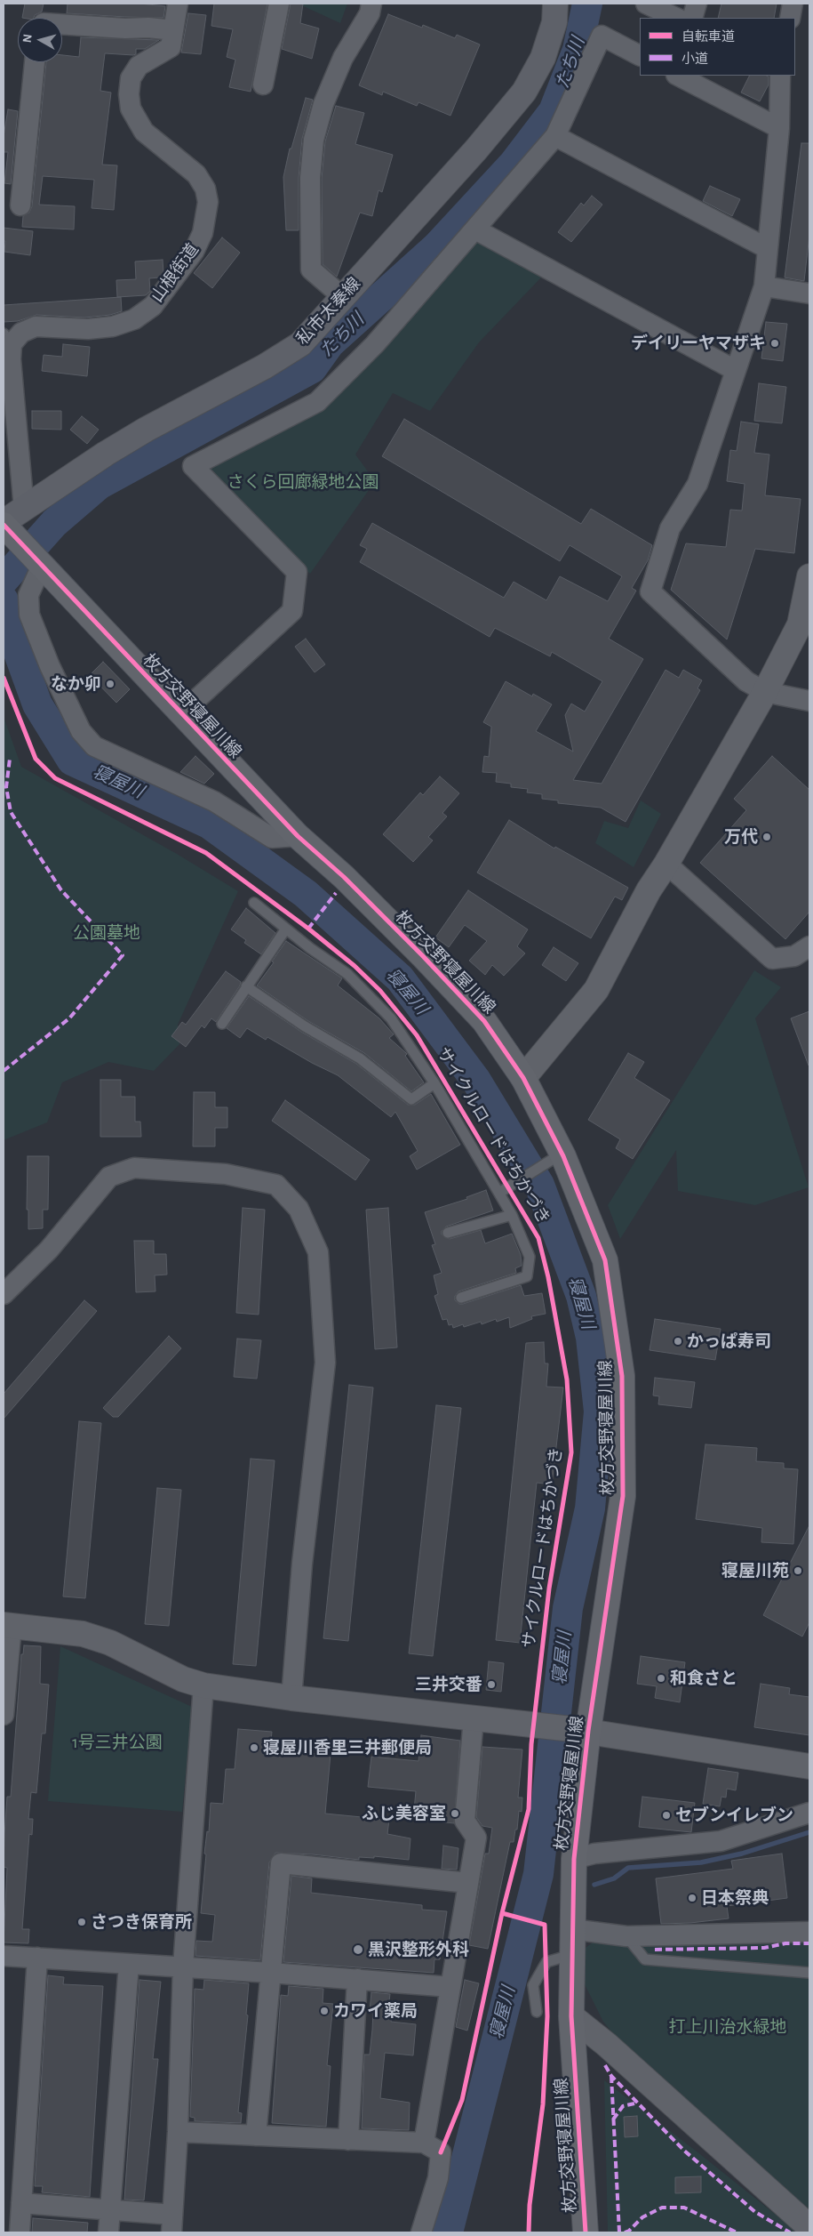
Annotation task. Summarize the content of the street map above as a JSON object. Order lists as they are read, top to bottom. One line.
{"streets":{"main road":["私市太秦線","枚方交野寝屋川線"],"street":["山根街道"],"cycle path":["サイクルロードはちかづき"]},"crossings":[["山根街道","私市太秦線"],["私市太秦線","枚方交野寝屋川線"]],"water":["たち川","寝屋川"],"parks":["さくら回廊緑地公園","公園墓地","1号三井公園","打上川治水緑地"],"places":["デイリーヤマザキ","なか卯","万代","かっぱ寿司","寝屋川苑","和食さと","三井交番","寝屋川香里三井郵便局","ふじ美容室","セブンイレブン","日本祭典","さつき保育所","黒沢整形外科","カワイ薬局"],"legend":["自転車道","小道"],"north":"left"}
